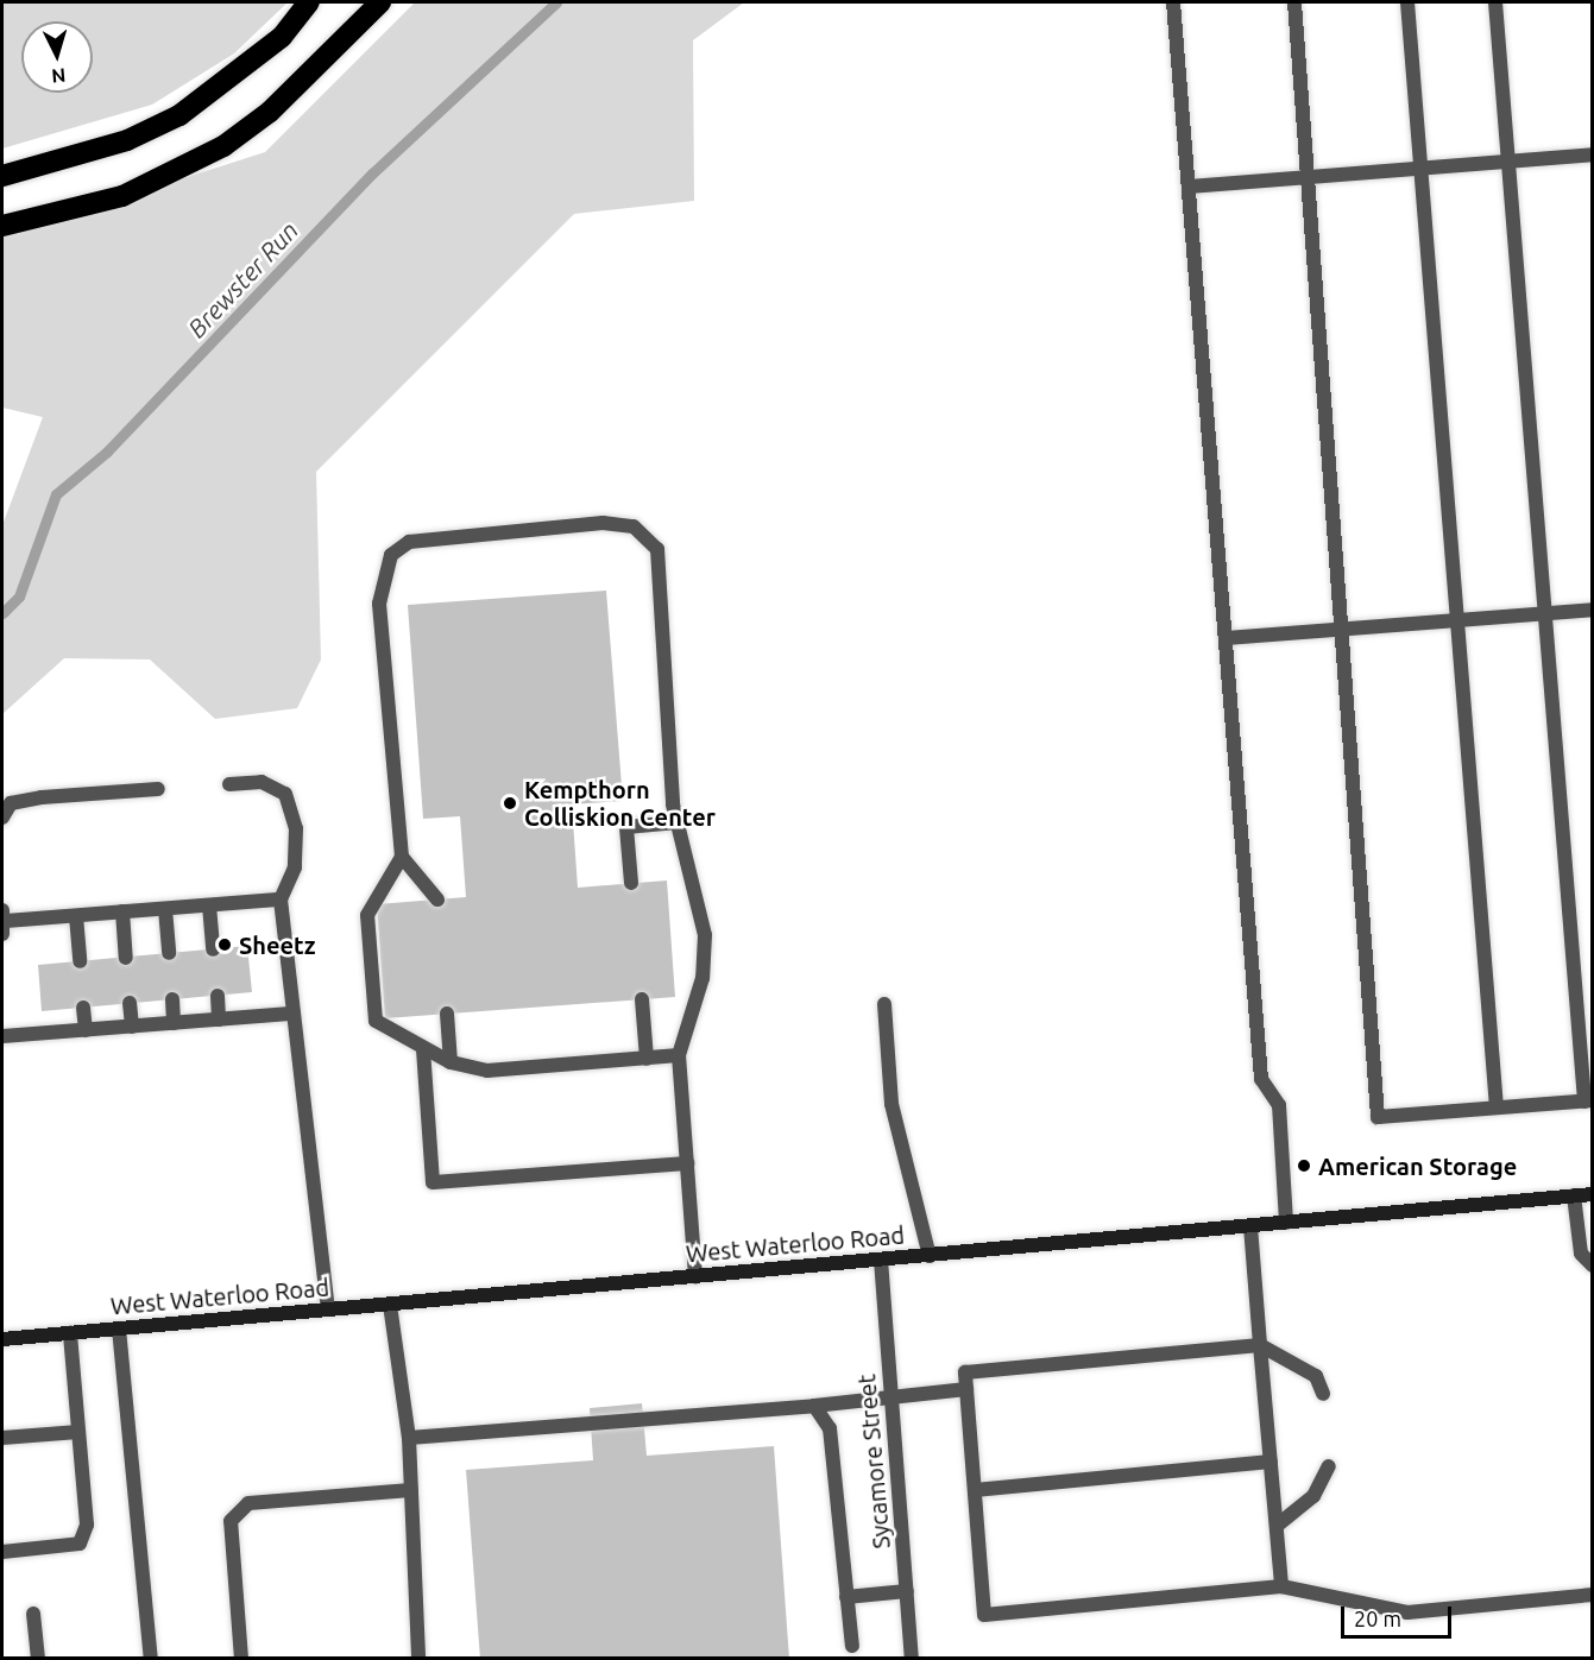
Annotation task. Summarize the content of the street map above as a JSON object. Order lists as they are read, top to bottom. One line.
{"streets":{"main road":["West Waterloo Road"],"street":["Sycamore Street"]},"crossings":[["West Waterloo Road","Sycamore Street"]],"water":["Brewster Run"],"places":["Kempthorn Colliskion Center","Sheetz","American Storage"],"scale_bar":"20 m","north":"bottom"}
